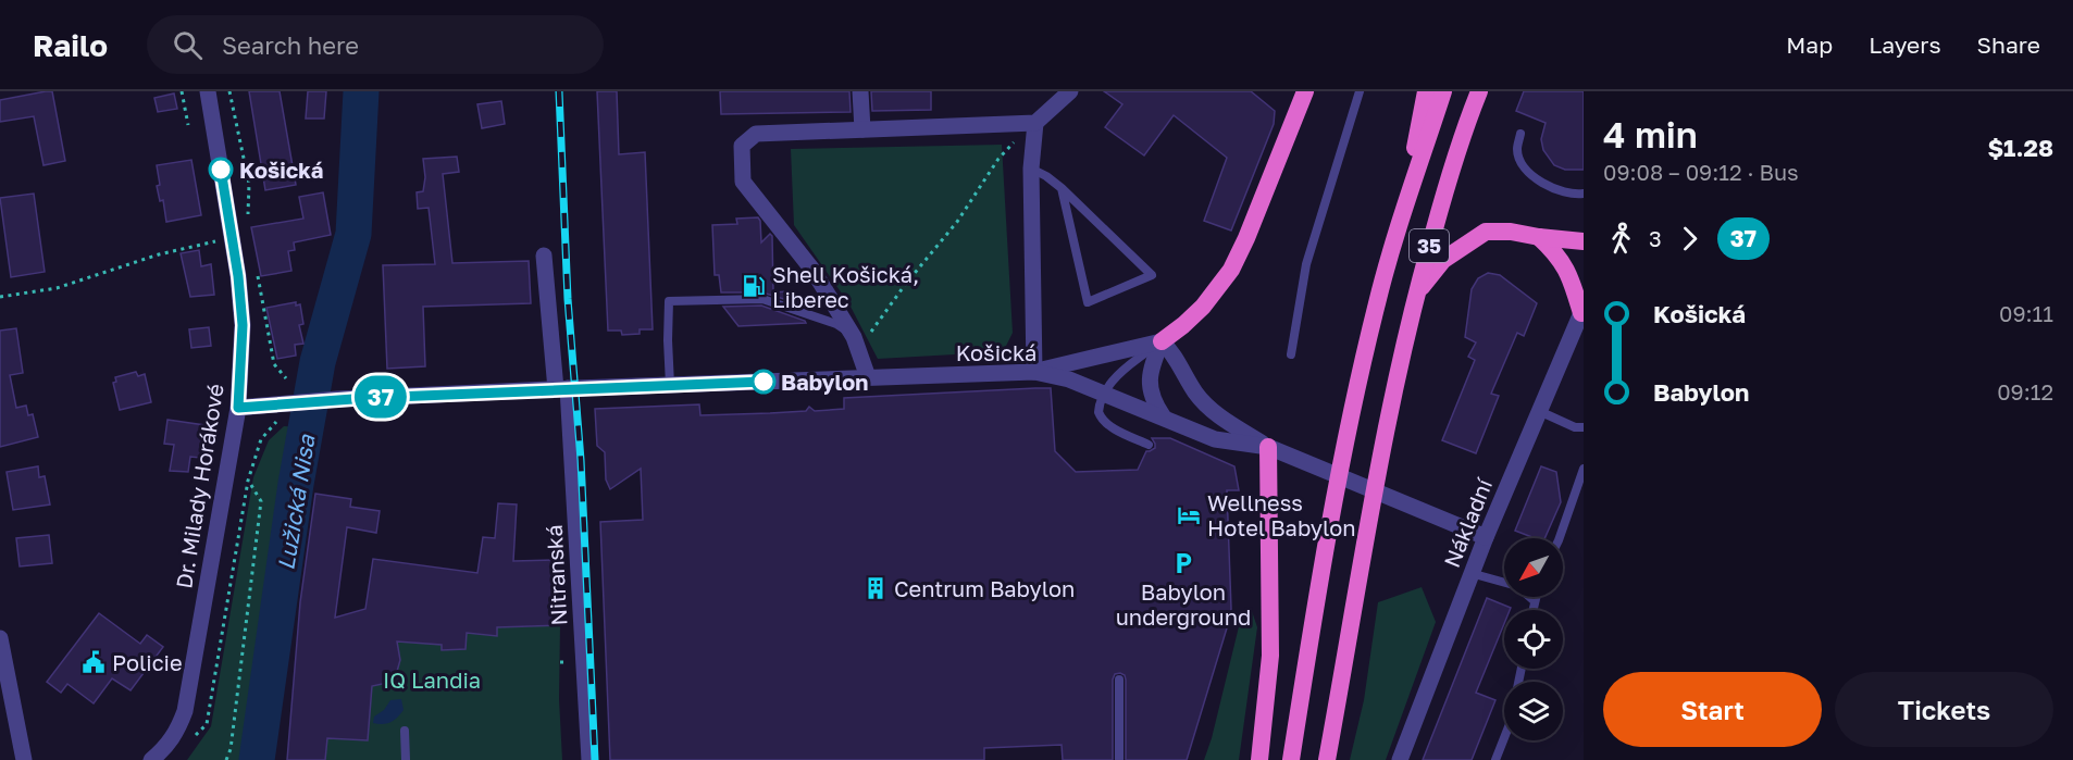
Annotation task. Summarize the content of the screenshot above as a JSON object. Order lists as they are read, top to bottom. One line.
{"streets":{"highway":["35"],"street":["Košická","Dr. Milady Horákové","Nákladní","Nitranská"]},"crossings":[["Košická","Dr. Milady Horákové"],["Košická","Nákladní"],["Košická","Nitranská"]],"water":["Lužická Nisa"],"parks":["IQ Landia"],"places":{"other":["Košická","Babylon"],"fuel station":["Shell Košická, Liberec"],"hotel":["Wellness Hotel Babylon"],"parking":["Babylon underground"],"building":["Centrum Babylon"],"public building":["Policie"]},"lines":["bus line 37"],"north":"bottom left","page":{"header":"Railo","search":"Search here","nav":["Map","Layers","Share"],"on_map":"37","heading":["4 min","09:08 – 09:12 · Bus","$1.28"],"legs":["3","37"],"list":[{"name":"Košická","value":"09:11"},{"name":"Babylon","value":"09:12"}],"buttons":["Start","Tickets"]}}
